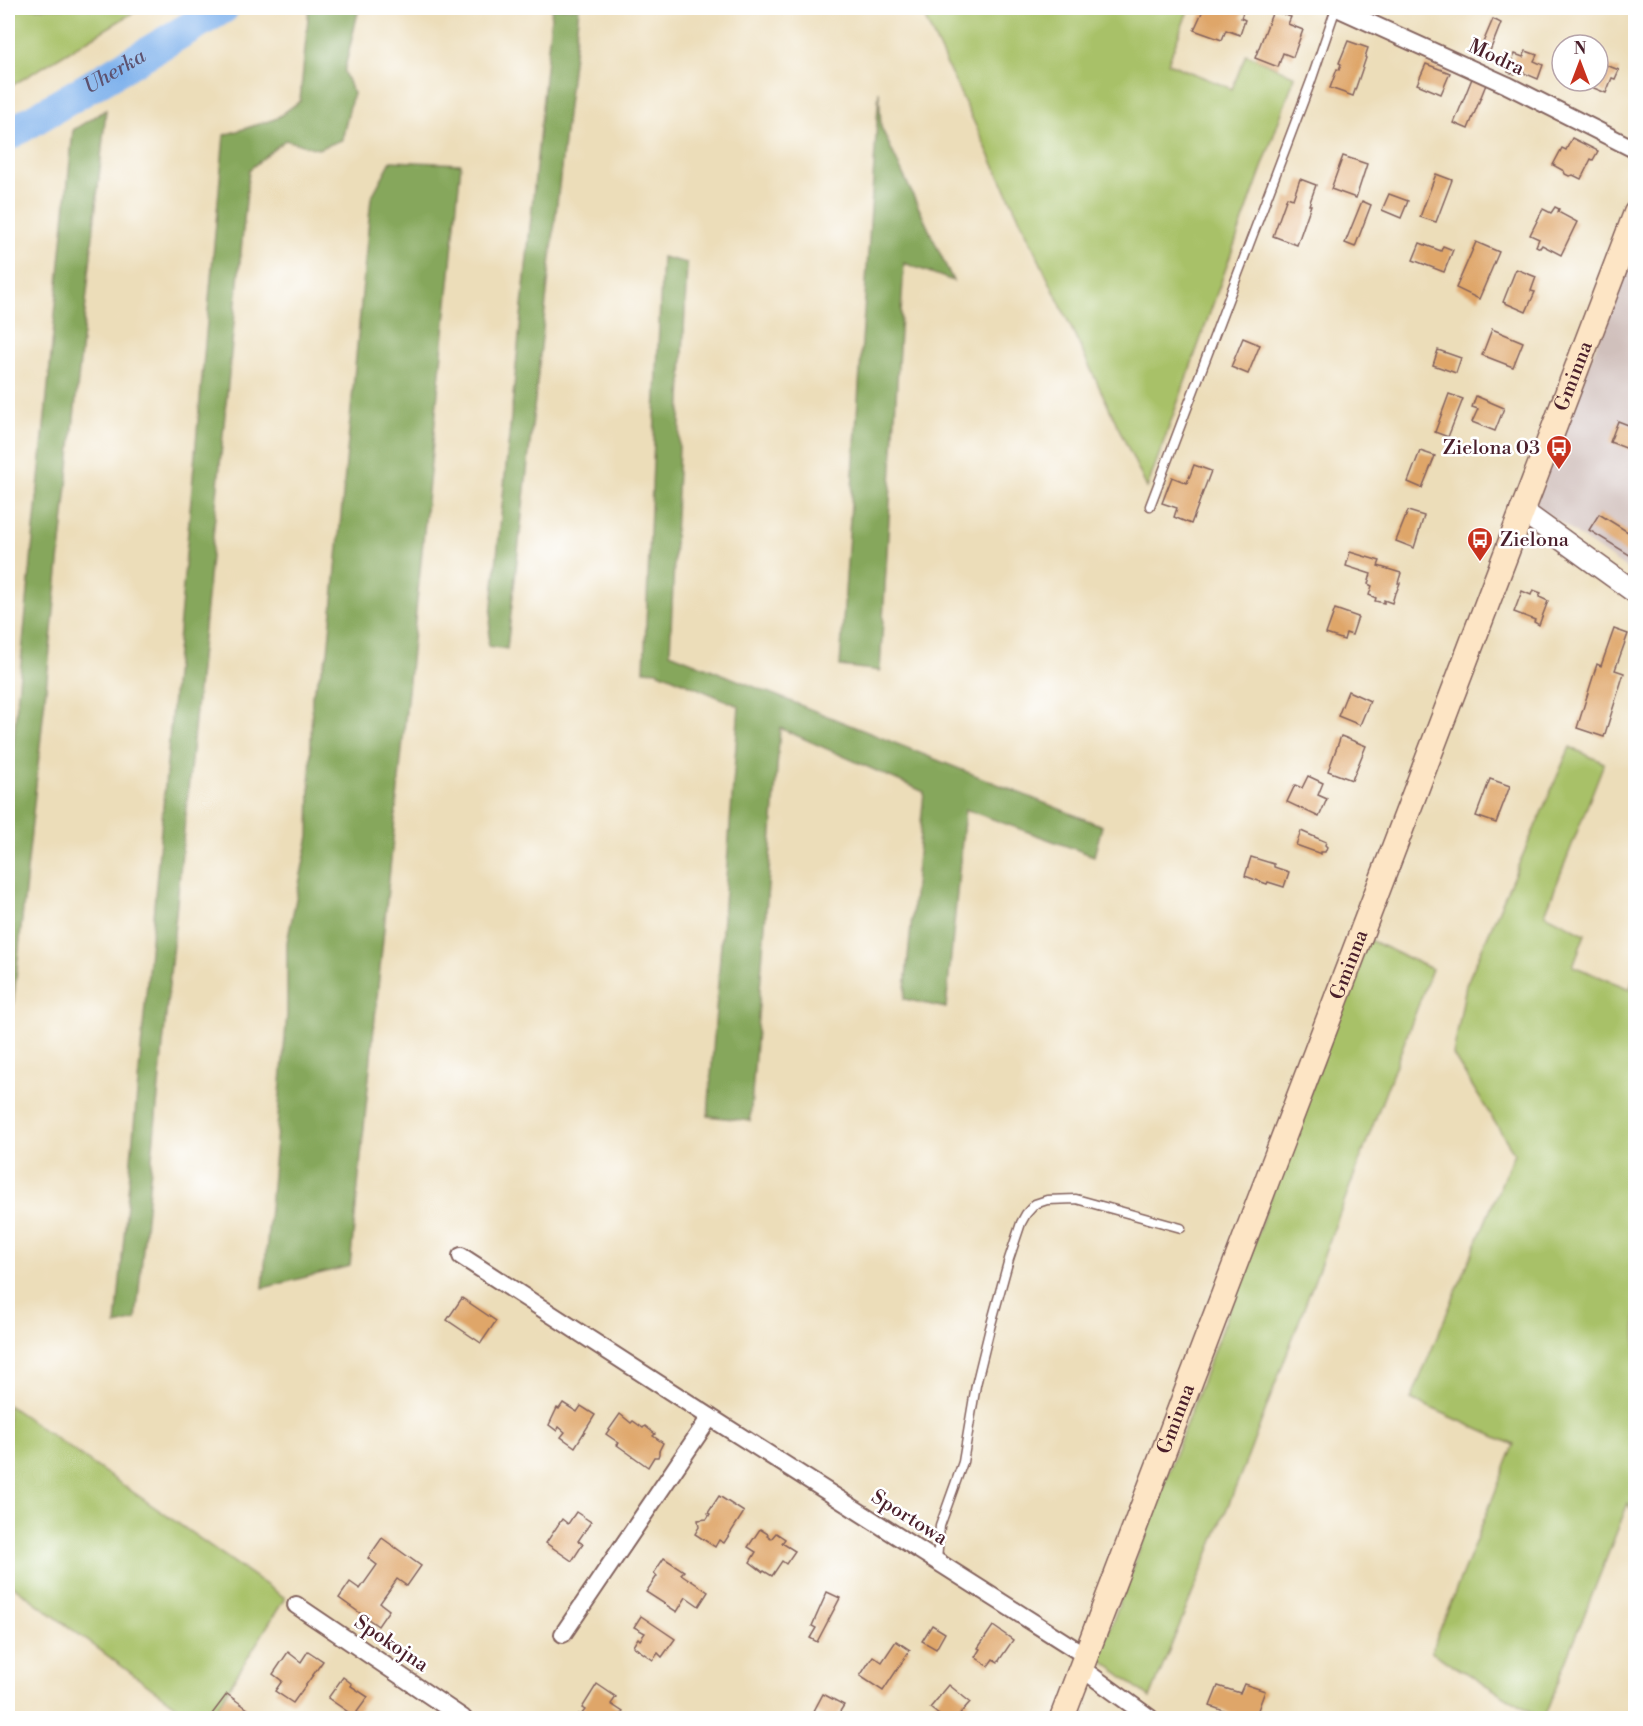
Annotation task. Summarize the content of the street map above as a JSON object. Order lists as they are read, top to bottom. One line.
{"streets":{"main road":["Gminna"],"street":["Modra","Sportowa","Spokojna"]},"crossings":[["Gminna","Sportowa"]],"water":["Uherka"],"places":{"bus stop":["Zielona 03","Zielona"]},"north":"top"}
